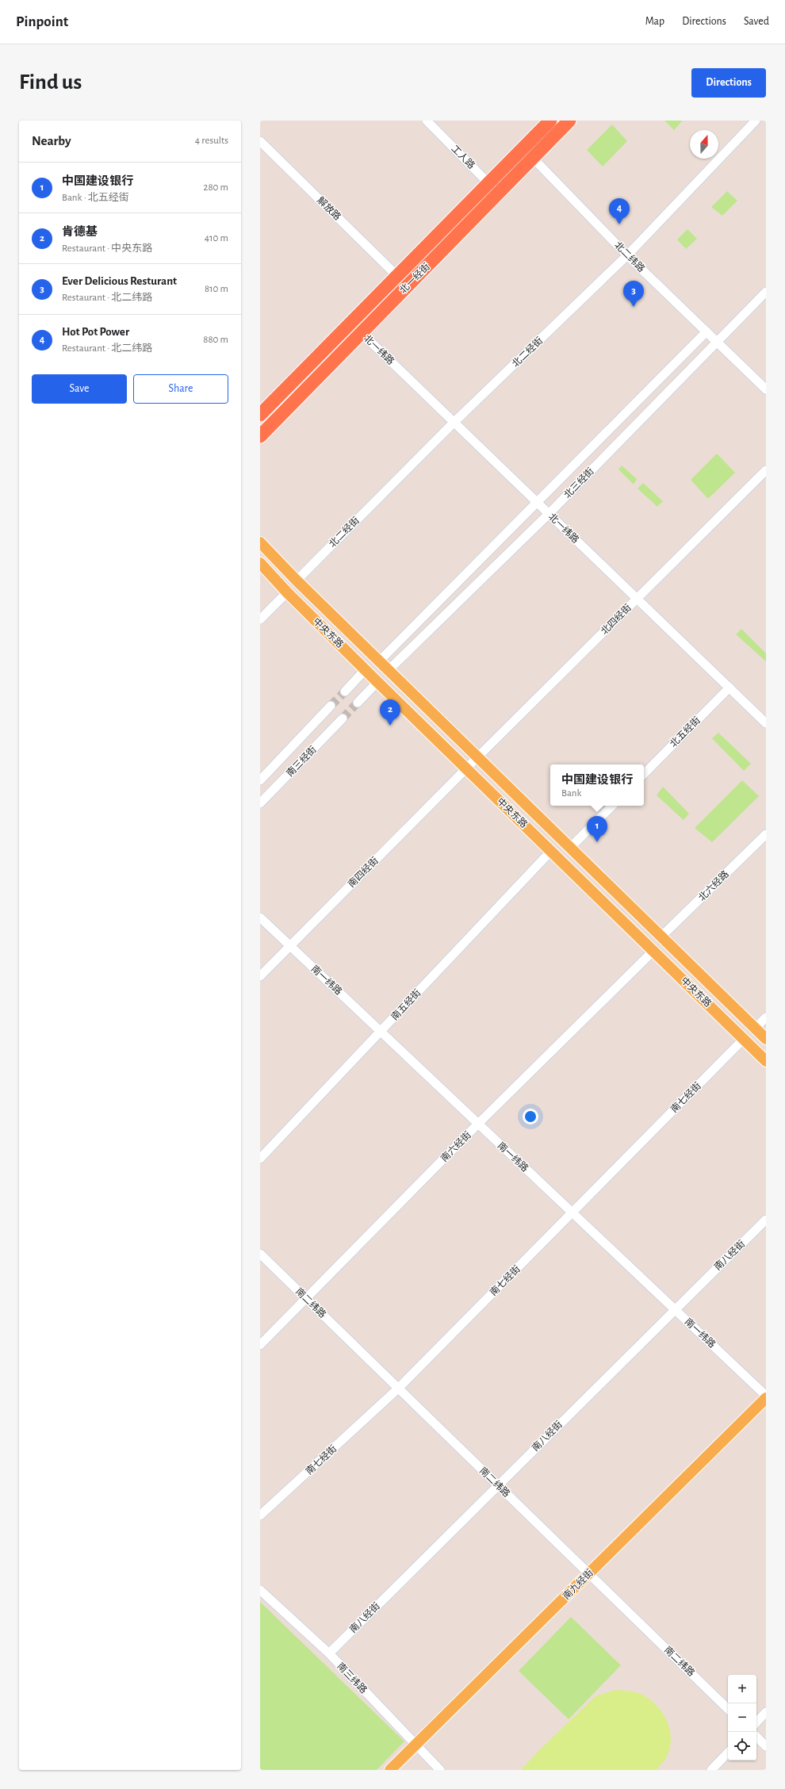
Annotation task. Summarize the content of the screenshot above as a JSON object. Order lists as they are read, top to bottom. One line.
{"streets":{"highway":["北一经街"],"main road":["中央东路","南九经街"],"street":["工人路","解放路","北二纬路","北一纬路","北二经街","北三经街","北四经街","北五经街","南三经街","南四经街","北六经路","南一纬路","南五经街","南七经街","南六经街","南八经街","南二纬路","南三纬路"]},"crossings":[["工人路","北一经街"],["解放路","北一经街"],["北二纬路","北一经街"],["北二纬路","北二经街"],["北二纬路","北三经街"],["北一经街","北一纬路"],["北一纬路","北二经街"],["北一纬路","北三经街"],["北一纬路","北四经街"],["北一纬路","北五经街"],["北二经街","中央东路"],["北三经街","中央东路"],["北四经街","中央东路"],["北四经街","南四经街"],["中央东路","南四经街"],["中央东路","北六经路"],["中央东路","南五经街"],["中央东路","南七经街"],["中央东路","南六经街"],["南四经街","南一纬路"],["南一纬路","南五经街"],["南一纬路","南七经街"],["南一纬路","南六经街"],["南一纬路","南八经街"],["南七经街","南二纬路"],["南六经街","南二纬路"],["南八经街","南二纬路"],["南八经街","南三纬路"],["南二纬路","南九经街"],["南九经街","南三纬路"]],"north":"top","page":{"header":"Pinpoint","nav":["Map","Directions","Saved"],"buttons":["Directions",["Save","Share"]],"title":"Find us","heading":["Nearby","4 results"],"list":[{"mark":"1","name":"中国建设银行","note":"Bank · 北五经街","value":"280 m"},{"mark":"2","name":"肯德基","note":"Restaurant · 中央东路","value":"410 m"},{"mark":"3","name":"Ever Delicious Resturant","note":"Restaurant · 北二纬路","value":"810 m"},{"mark":"4","name":"Hot Pot Power","note":"Restaurant · 北二纬路","value":"880 m"}],"pins":["4","3","2","1"],"popup":["中国建设银行","Bank"],"map_buttons":["+","−"]}}
